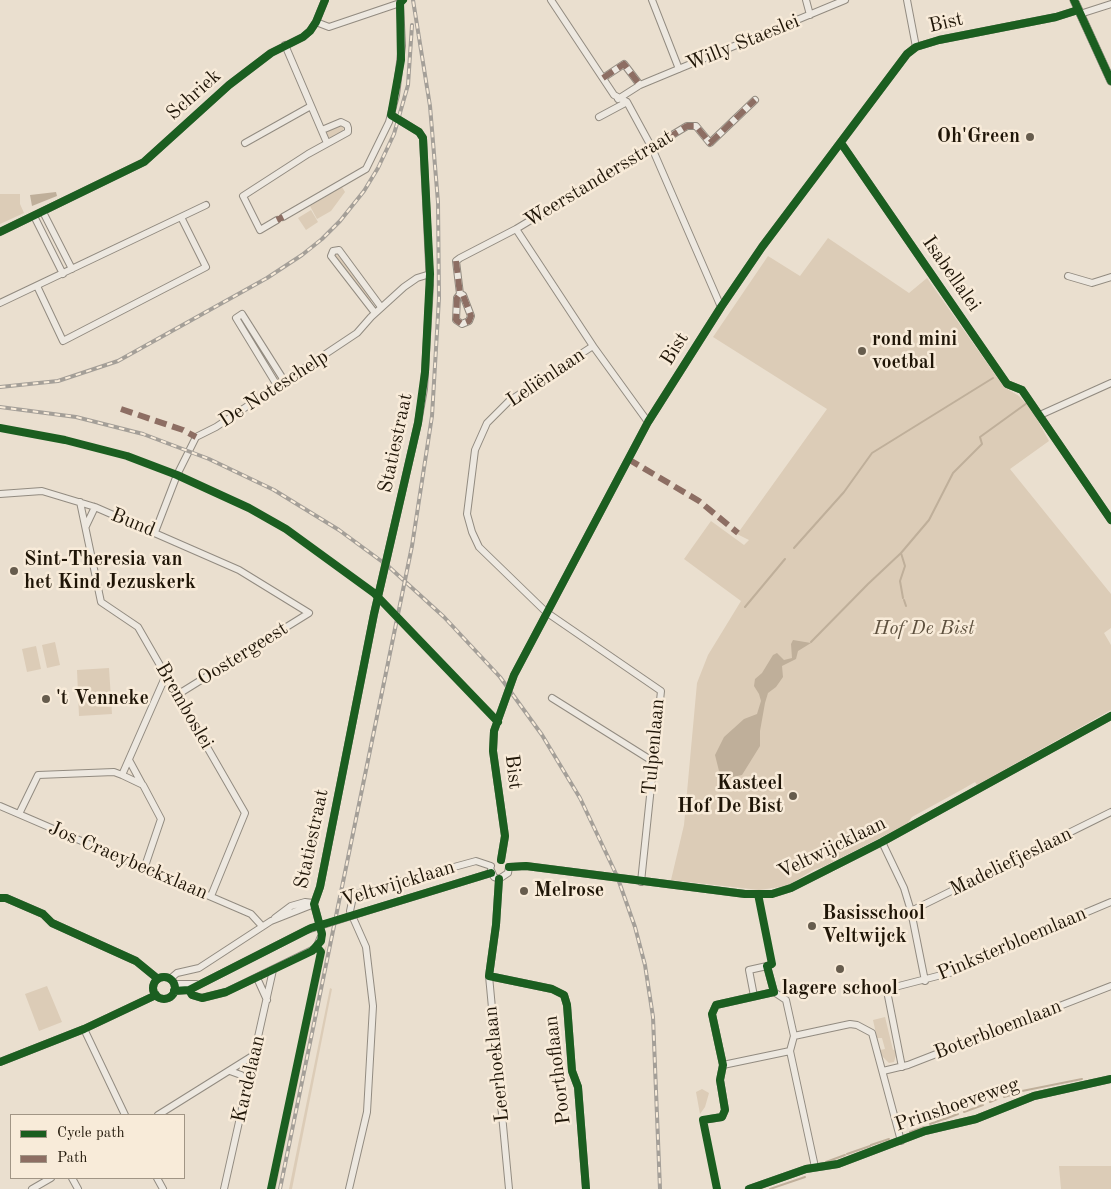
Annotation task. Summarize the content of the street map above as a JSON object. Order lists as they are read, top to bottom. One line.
{"streets":{"street":["Bist","Willy Staeslei","Schriek","Weerstandersstraat","Isabellalei","Leliënlaan","De Noteschelp","Statiestraat","Bund","Oostergeest","Bremboslei","Tulpenlaan","Veltwijcklaan","Jos Craeybeckxlaan","Madeliefjeslaan","Pinksterbloemlaan","Boterbloemlaan","Leerhoeklaan","Poorthoflaan","Kardelaan","Prinshoeveweg"]},"crossings":[["Bist","Isabellalei"],["Bist","Leliënlaan"],["Bist","Tulpenlaan"],["Bist","Veltwijcklaan"],["Bist","Leerhoeklaan"],["Leliënlaan","Tulpenlaan"],["De Noteschelp","Statiestraat"],["De Noteschelp","Bund"],["Statiestraat","Veltwijcklaan"],["Bund","Oostergeest"],["Bund","Bremboslei"],["Oostergeest","Bremboslei"],["Bremboslei","Jos Craeybeckxlaan"],["Tulpenlaan","Veltwijcklaan"],["Veltwijcklaan","Jos Craeybeckxlaan"],["Veltwijcklaan","Leerhoeklaan"],["Pinksterbloemlaan","Boterbloemlaan"],["Leerhoeklaan","Poorthoflaan"]],"parks":["Hof De Bist"],"places":["Oh'Green","rond mini voetbal","Sint-Theresia van het Kind Jezuskerk","'t Venneke","Kasteel Hof De Bist","Melrose","Basisschool Veltwijck","lagere school"],"legend":["Cycle path","Path"]}
